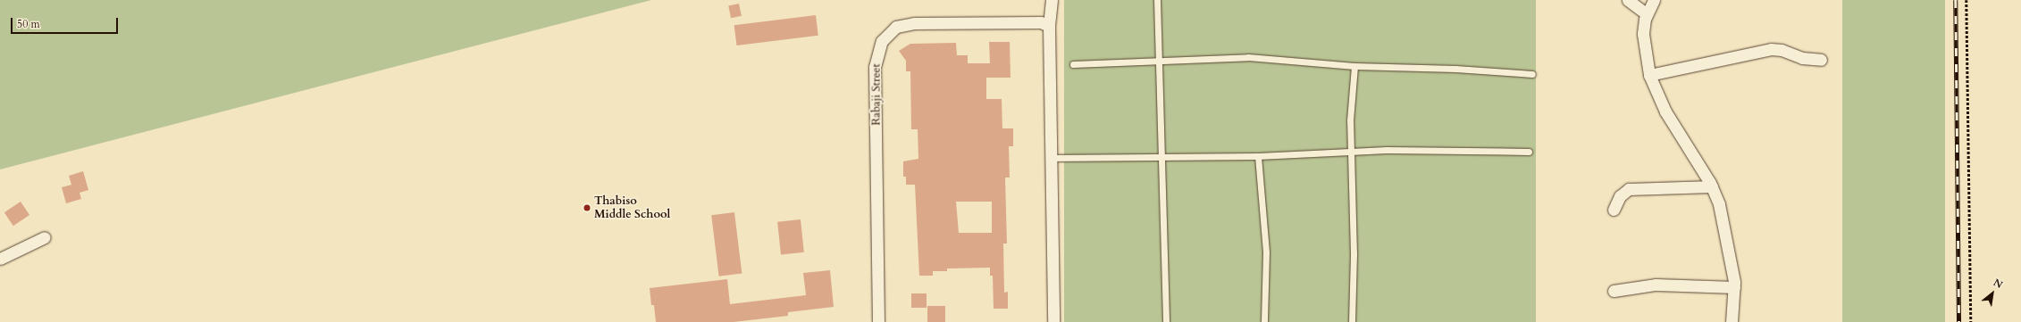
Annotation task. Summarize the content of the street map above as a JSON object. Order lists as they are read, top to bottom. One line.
{"streets":{"street":["Rabaji Street"]},"places":["Thabiso Middle School"],"scale_bar":"50 m","north":"top right"}
